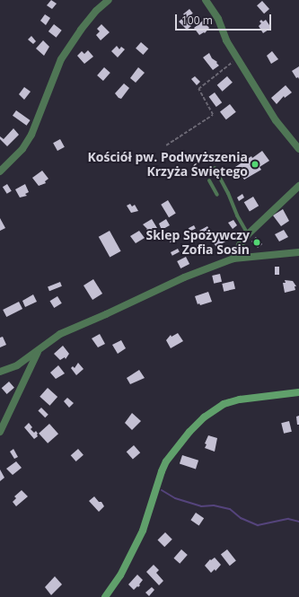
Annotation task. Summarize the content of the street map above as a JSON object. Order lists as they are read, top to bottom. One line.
{"places":["Kościół pw. Podwyższenia Krzyża Świętego","Sklep Spożywczy Zofia Sosin"],"scale_bar":"100 m"}
